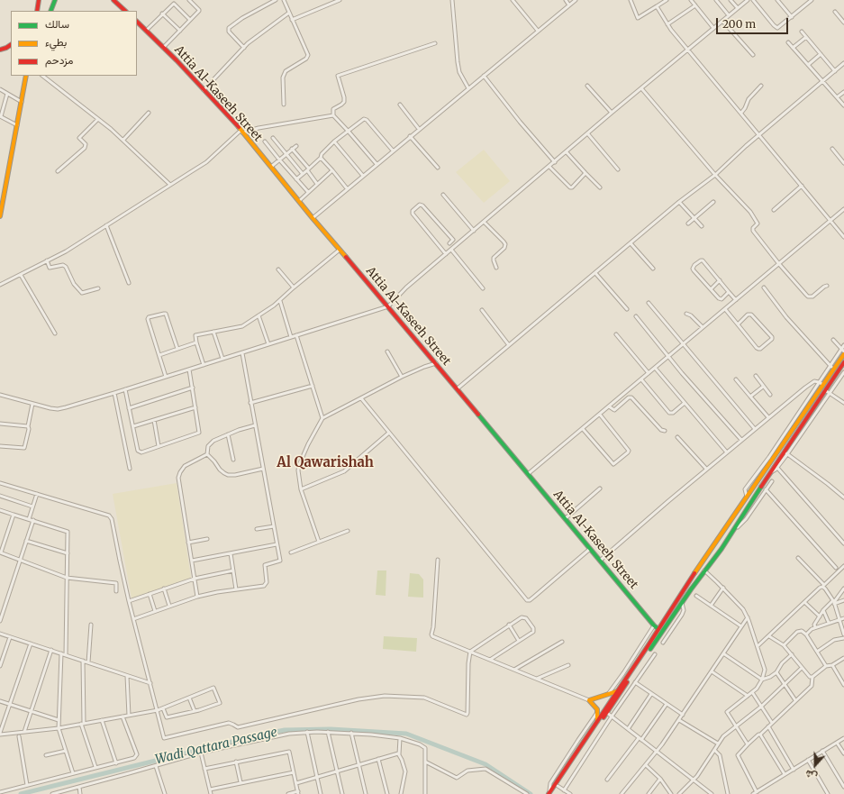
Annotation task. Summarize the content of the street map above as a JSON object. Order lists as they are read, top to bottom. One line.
{"streets":{"main road":["Attia Al-Kaseeh Street"]},"districts":["Al Qawarishah"],"water":["Wadi Qattara Passage"],"legend":["سالك","بطيء","مزدحم"],"scale_bar":"200 m","north":"bottom"}
